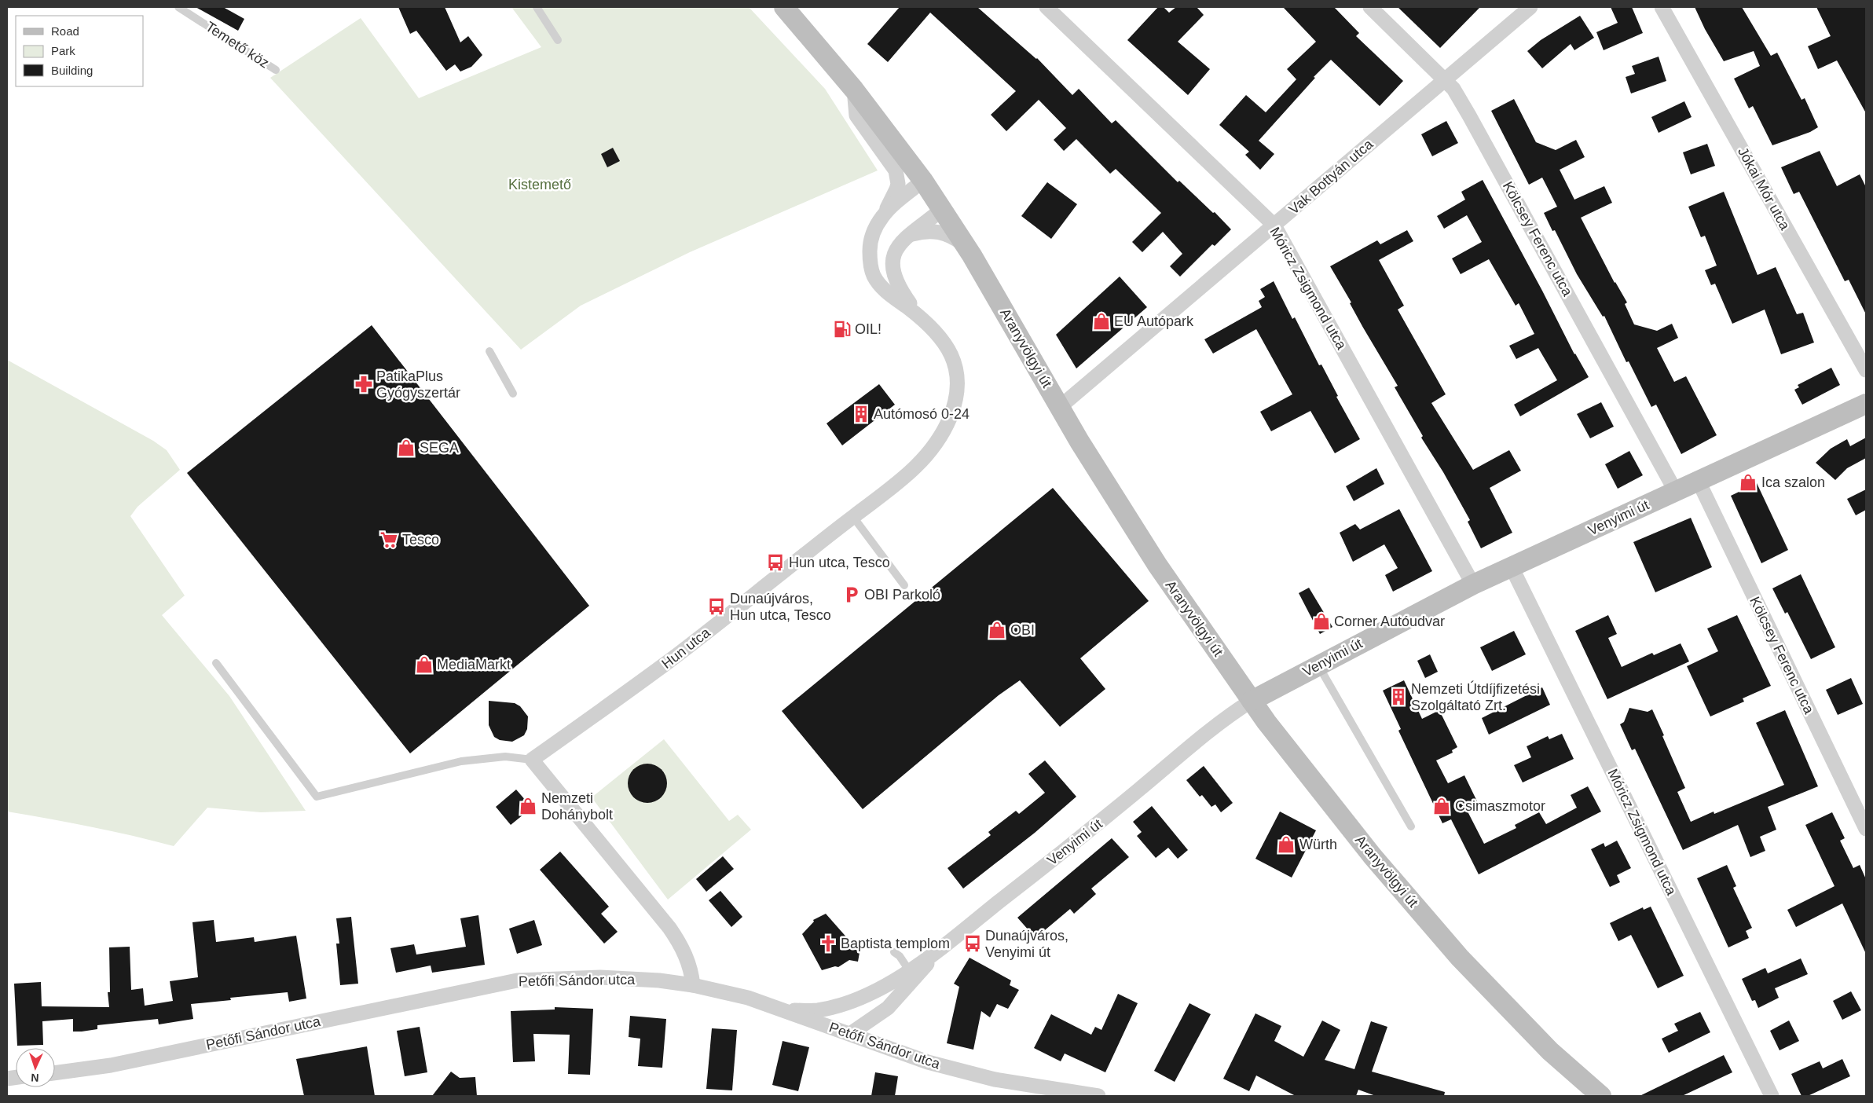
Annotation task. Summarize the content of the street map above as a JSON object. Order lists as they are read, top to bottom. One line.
{"streets":{"street":["Vak Bottyán utca","Jókai Mór utca","Kölcsey Ferenc utca","Móricz Zsigmond utca","Aranyvölgyi út","Venyimi út","Hun utca","Petőfi Sándor utca"],"lane":["Temető köz"]},"crossings":[["Vak Bottyán utca","Kölcsey Ferenc utca"],["Vak Bottyán utca","Móricz Zsigmond utca"],["Vak Bottyán utca","Aranyvölgyi út"],["Kölcsey Ferenc utca","Venyimi út"],["Móricz Zsigmond utca","Venyimi út"],["Aranyvölgyi út","Venyimi út"],["Aranyvölgyi út","Hun utca"],["Venyimi út","Petőfi Sándor utca"]],"parks":["Kistemető"],"places":{"shop":["EU Autópark","SEGA","Ica szalon","Corner Autóudvar","OBI","MediaMarkt","Nemzeti Dohánybolt","Csimaszmotor","Würth"],"fuel station":["OIL!"],"pharmacy":["PatikaPlus Gyógyszertár"],"building":["Autómosó 0-24","Nemzeti Útdíjfizetési Szolgáltató Zrt."],"supermarket":["Tesco"],"bus stop":["Hun utca, Tesco","Dunaújváros, Hun utca, Tesco","Dunaújváros, Venyimi út"],"parking":["OBI Parkoló"],"church":["Baptista templom"]},"legend":["Road","Park","Building"],"north":"bottom"}
